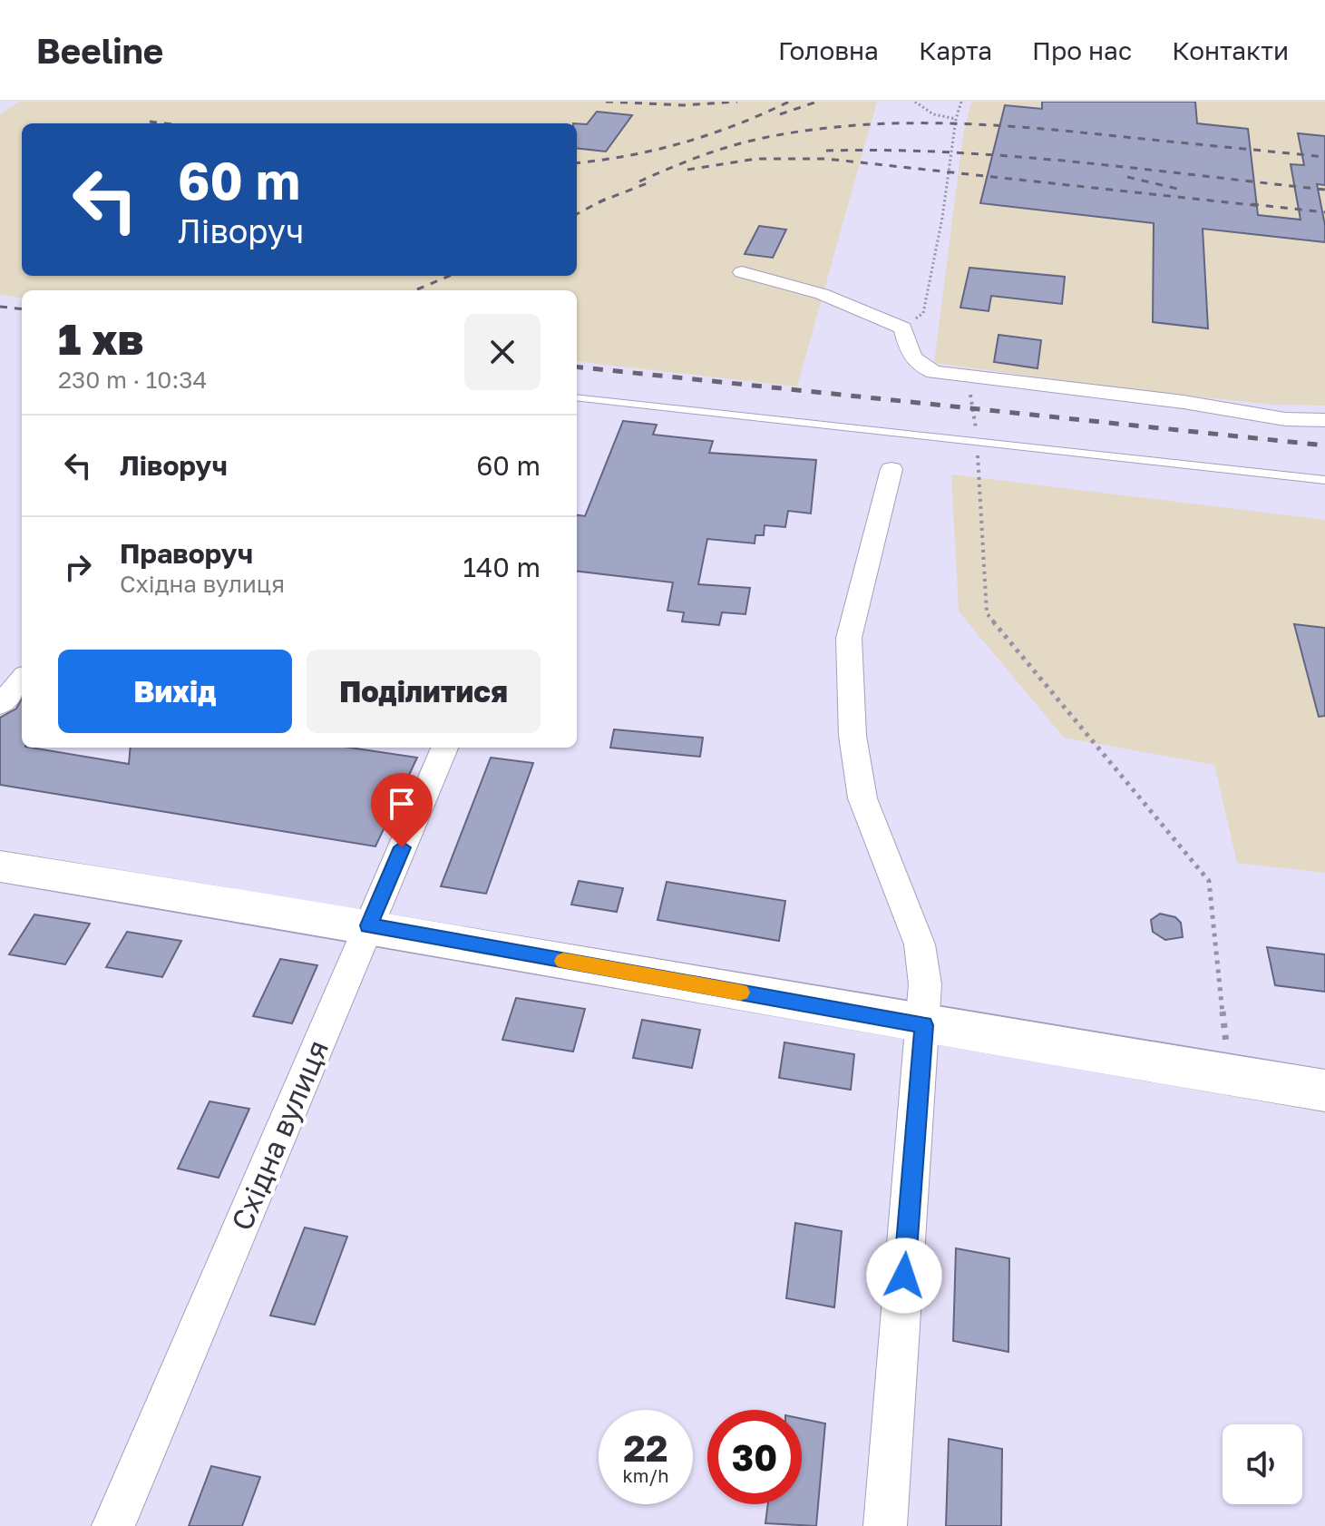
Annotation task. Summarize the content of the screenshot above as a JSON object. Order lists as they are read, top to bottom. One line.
{"streets":{"street":["Східна вулиця"]},"page":{"header":"Beeline","nav":["Головна","Карта","Про нас","Контакти"],"turn":["60 m","Ліворуч"],"heading":["1 хв","230 m · 10:34"],"list":[{"name":"Ліворуч","value":"60 m"},{"name":"Праворуч","note":"Східна вулиця","value":"140 m"}],"buttons":["Вихід","Поділитися"],"speed":"22 km/h","limit":"30"}}
